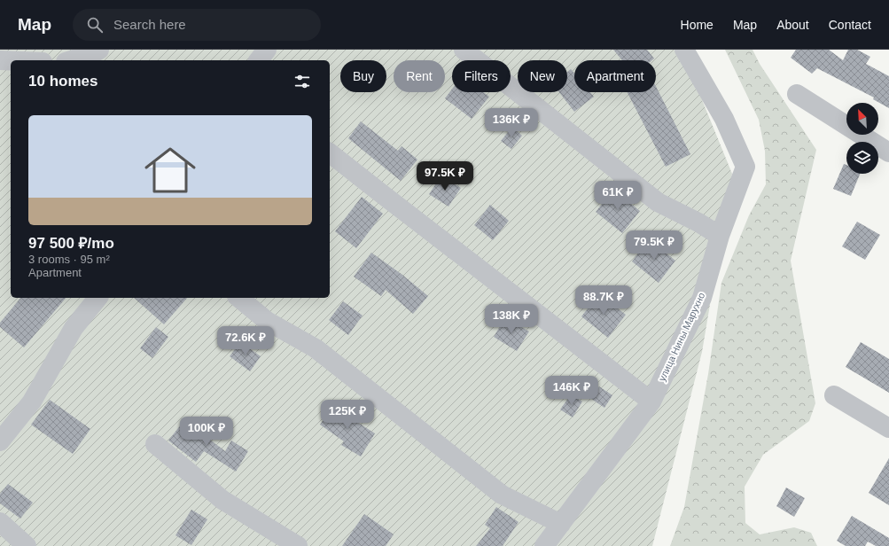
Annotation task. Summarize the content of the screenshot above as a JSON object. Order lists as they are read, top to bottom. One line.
{"streets":{"street":["улица Нины Марухно"]},"north":"top left","page":{"header":"Map","search":"Search here","nav":["Home","Map","About","Contact"],"chip":["Buy","Rent","Filters","New","Apartment"],"heading":"10 homes","list":[{"name":"97 500 ₽/mo","note":"3 rooms · 95 m² · Apartment"}],"price":["136K ₽","97.5K ₽","61K ₽","79.5K ₽","88.7K ₽","138K ₽","72.6K ₽","146K ₽","125K ₽","100K ₽"]}}
